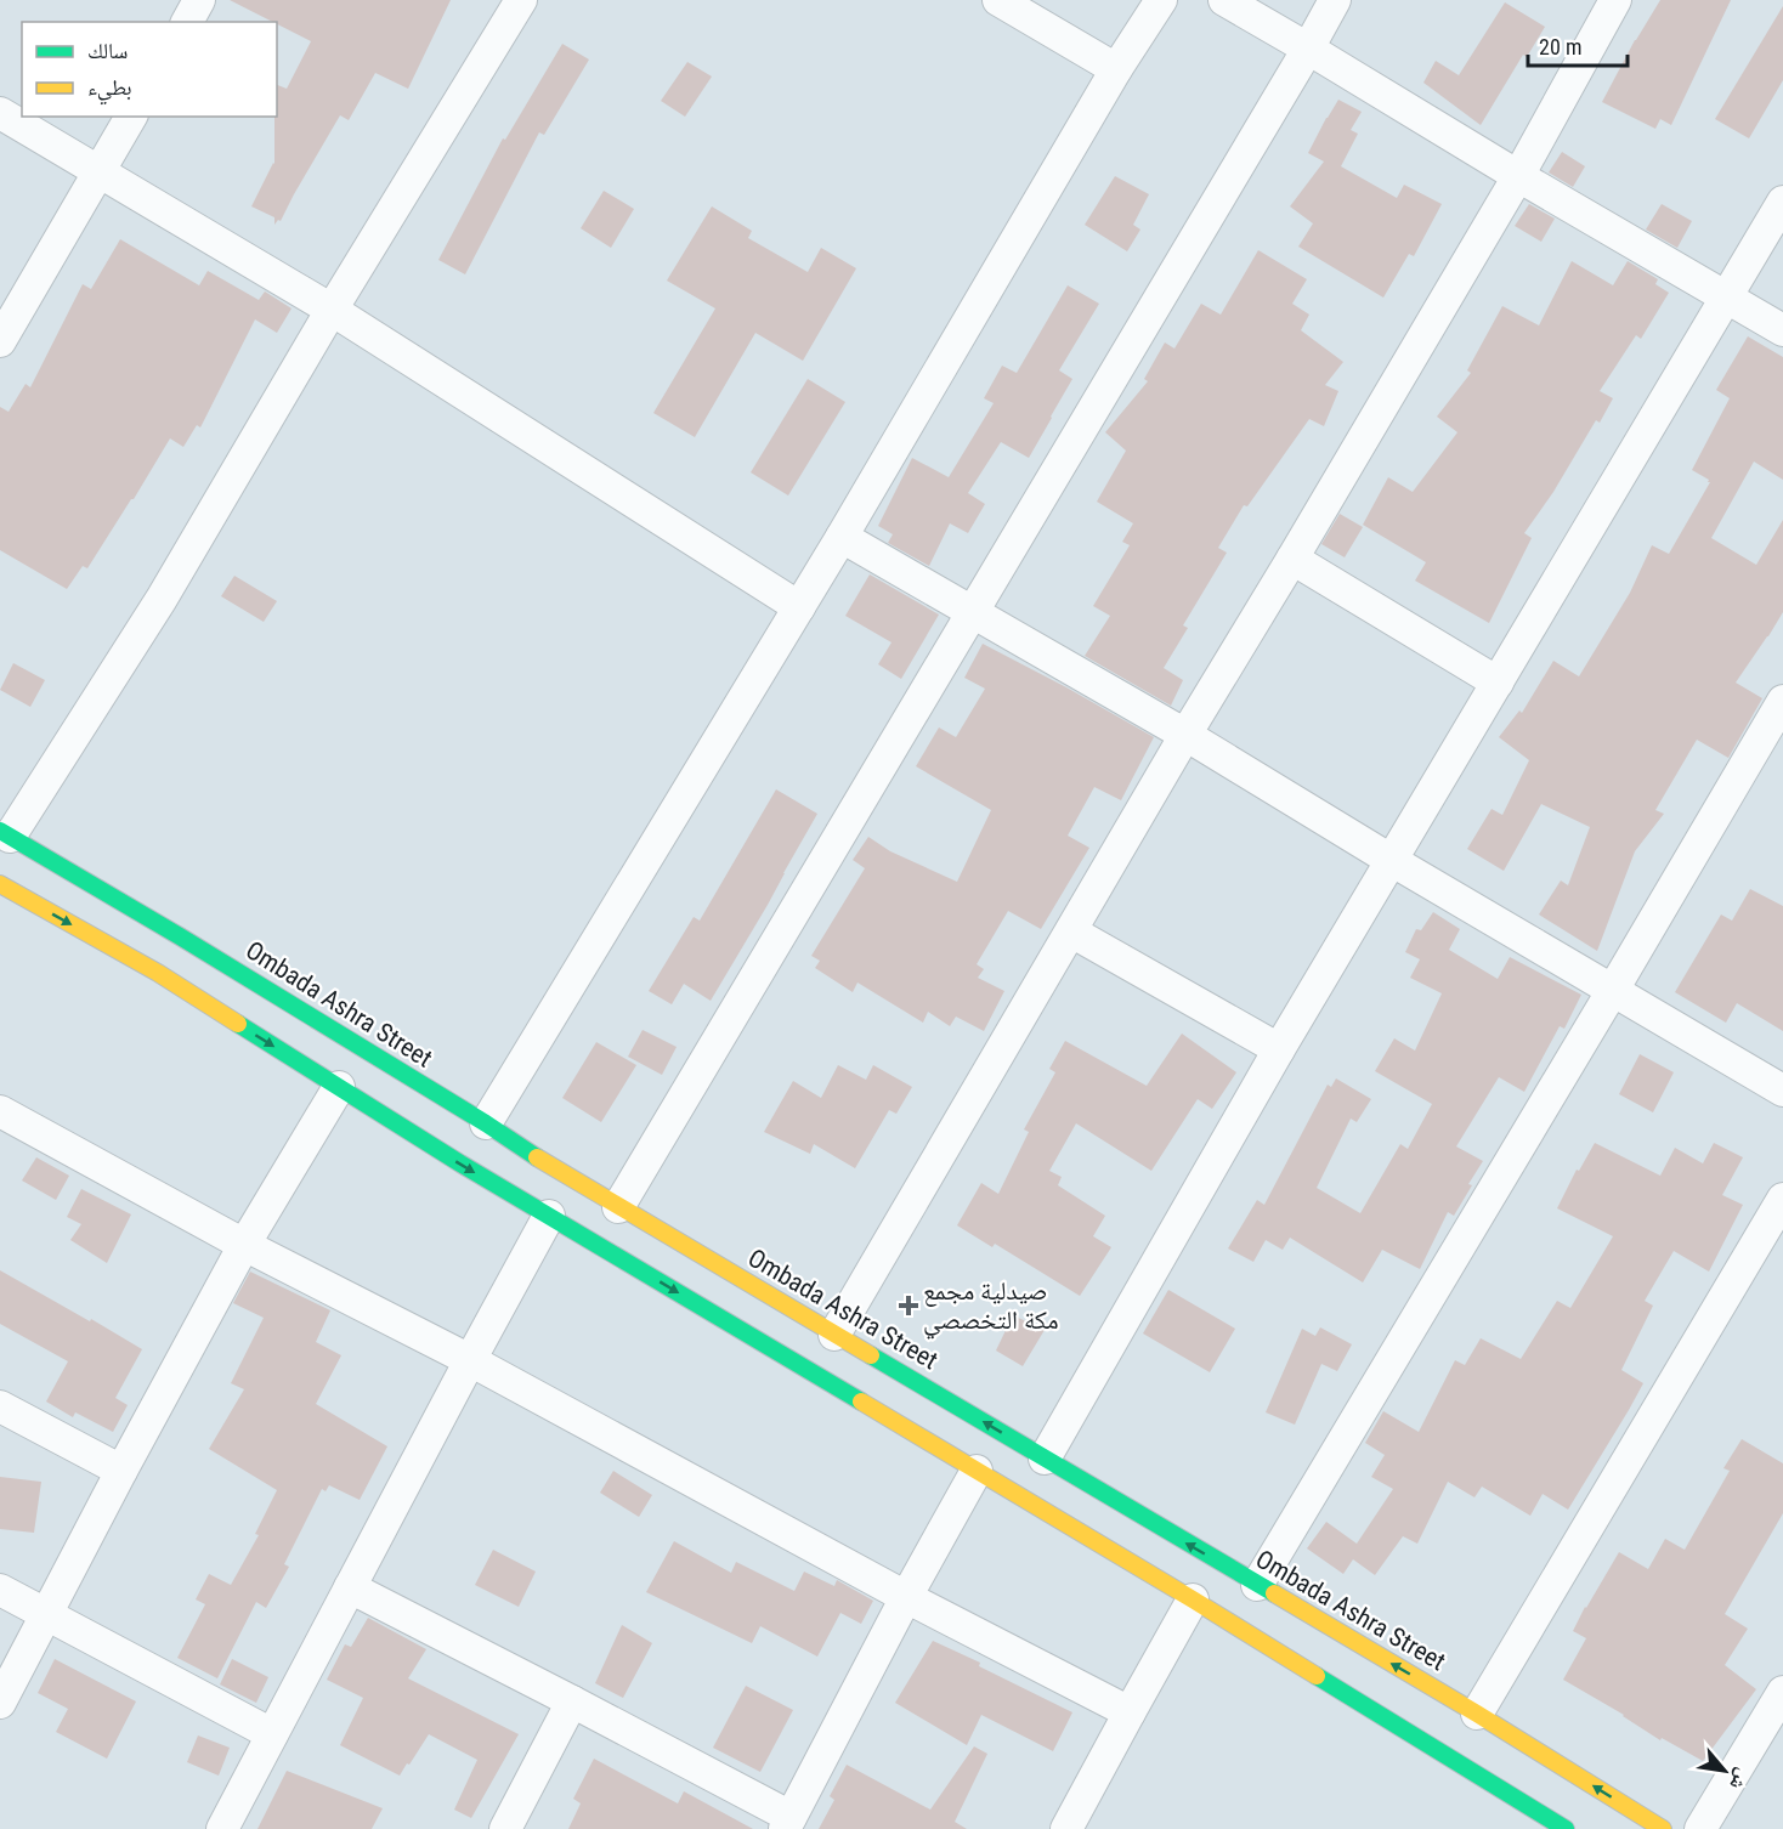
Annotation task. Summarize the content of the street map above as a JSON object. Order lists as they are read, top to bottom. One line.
{"streets":{"main road":["Ombada Ashra Street"]},"places":{"health":["صيدلية مجمع مكة التخصصي"]},"legend":["سالك","بطيء"],"scale_bar":"20 m","north":"bottom right"}
